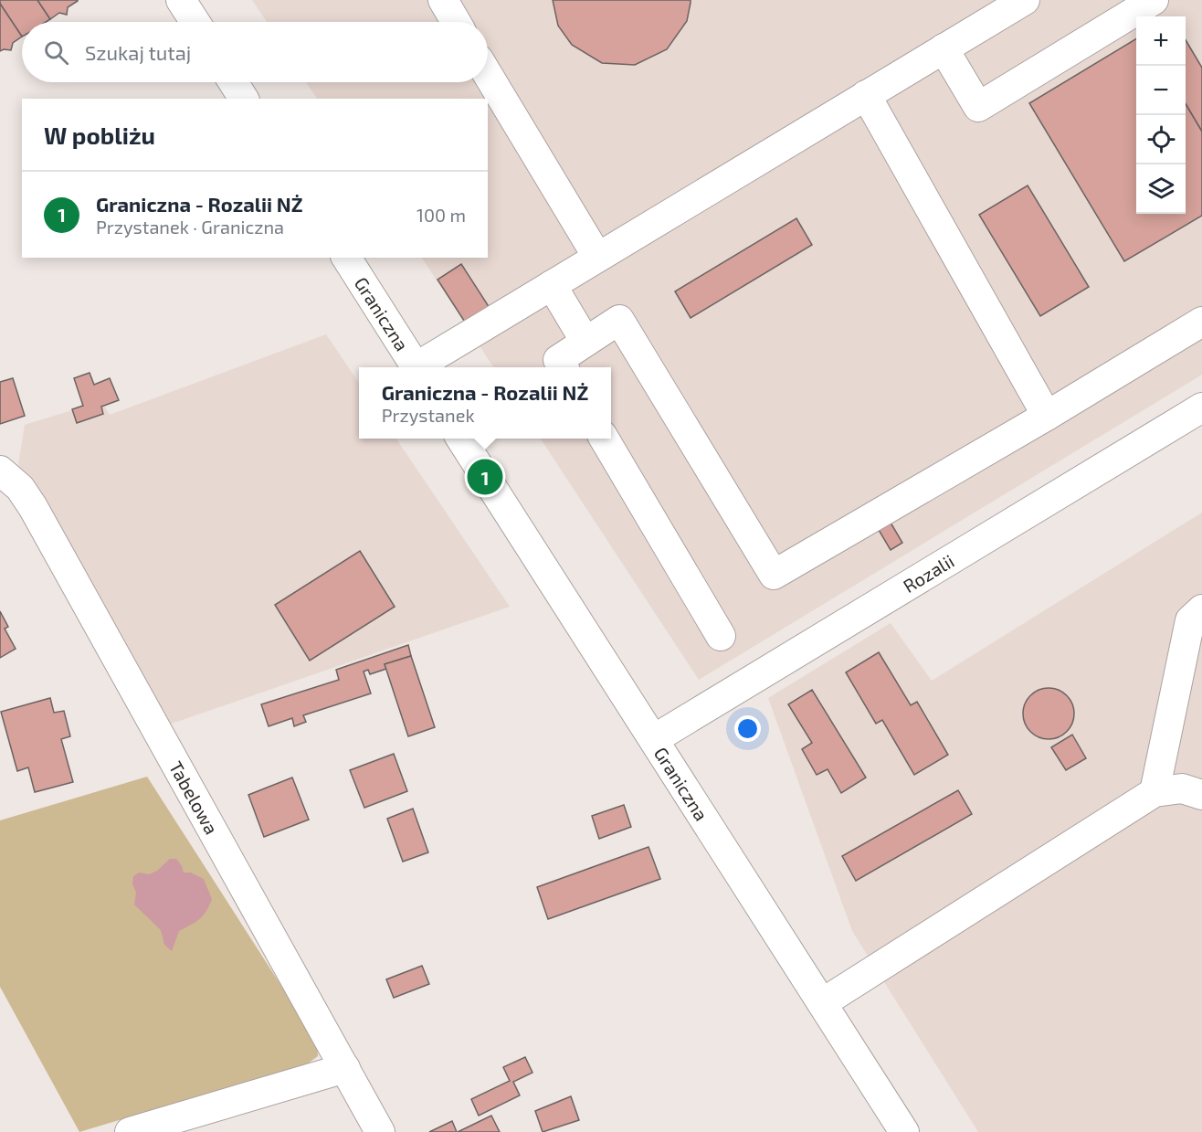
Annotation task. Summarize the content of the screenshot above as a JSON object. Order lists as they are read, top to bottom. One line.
{"streets":{"street":["Graniczna","Rozalii","Tabelowa"]},"crossings":[["Graniczna","Rozalii"]],"page":{"map_buttons":["+","−"],"search":"Szukaj tutaj","heading":"W pobliżu","list":[{"mark":"1","name":"Graniczna - Rozalii NŻ","note":"Przystanek · Graniczna","value":"100 m"}],"popup":["Graniczna - Rozalii NŻ","Przystanek"],"pins":"1"}}
